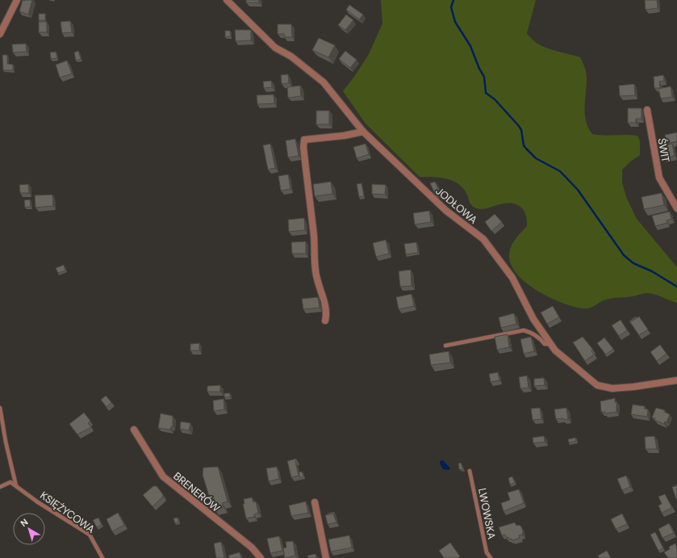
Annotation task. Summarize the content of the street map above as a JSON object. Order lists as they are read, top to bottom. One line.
{"streets":{"street":["ŚWIT","JODŁOWA","BRENERÓW"],"lane":["KSIĘŻYCOWA","LWOWSKA"]},"north":"top left"}
